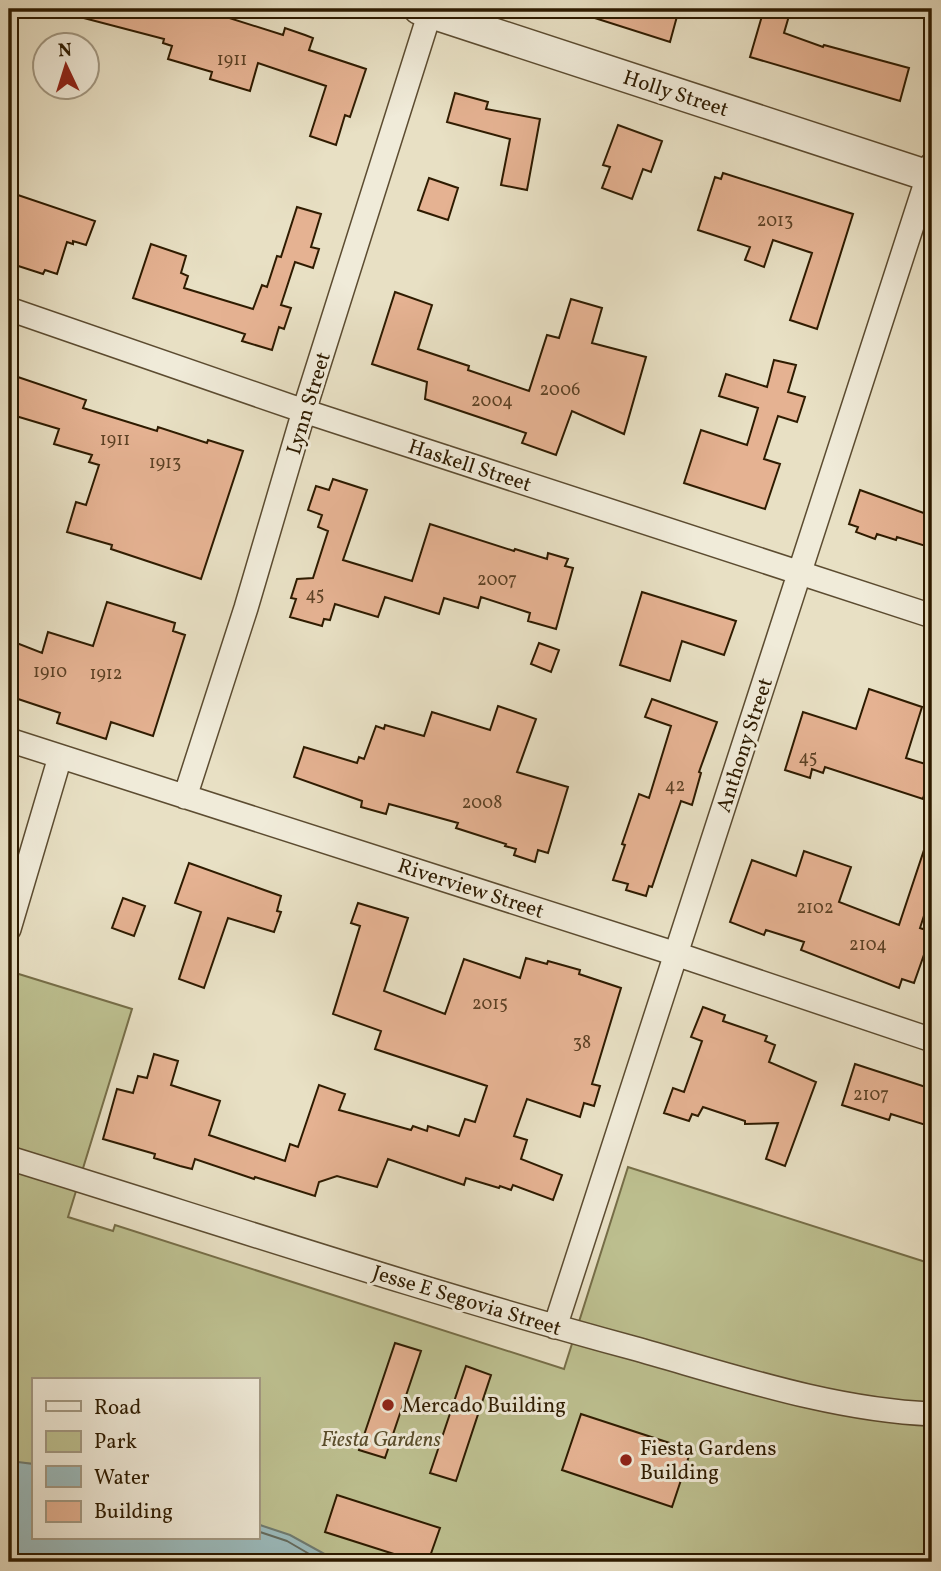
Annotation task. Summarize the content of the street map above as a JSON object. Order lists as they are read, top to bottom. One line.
{"streets":{"street":["Holly Street","Lynn Street","Haskell Street","Anthony Street","Riverview Street","Jesse E Segovia Street"]},"crossings":[["Holly Street","Lynn Street"],["Holly Street","Anthony Street"],["Lynn Street","Haskell Street"],["Lynn Street","Riverview Street"],["Haskell Street","Anthony Street"],["Anthony Street","Riverview Street"],["Anthony Street","Jesse E Segovia Street"]],"parks":["Fiesta Gardens"],"places":["Mercado Building","Fiesta Gardens Building"],"house_numbers":["1911","2013","2006","2004","1911","1913","2007","45","1910","1912","45","42","2008","2102","2104","2015","38","2107"],"legend":["Road","Park","Water","Building"],"north":"top"}
